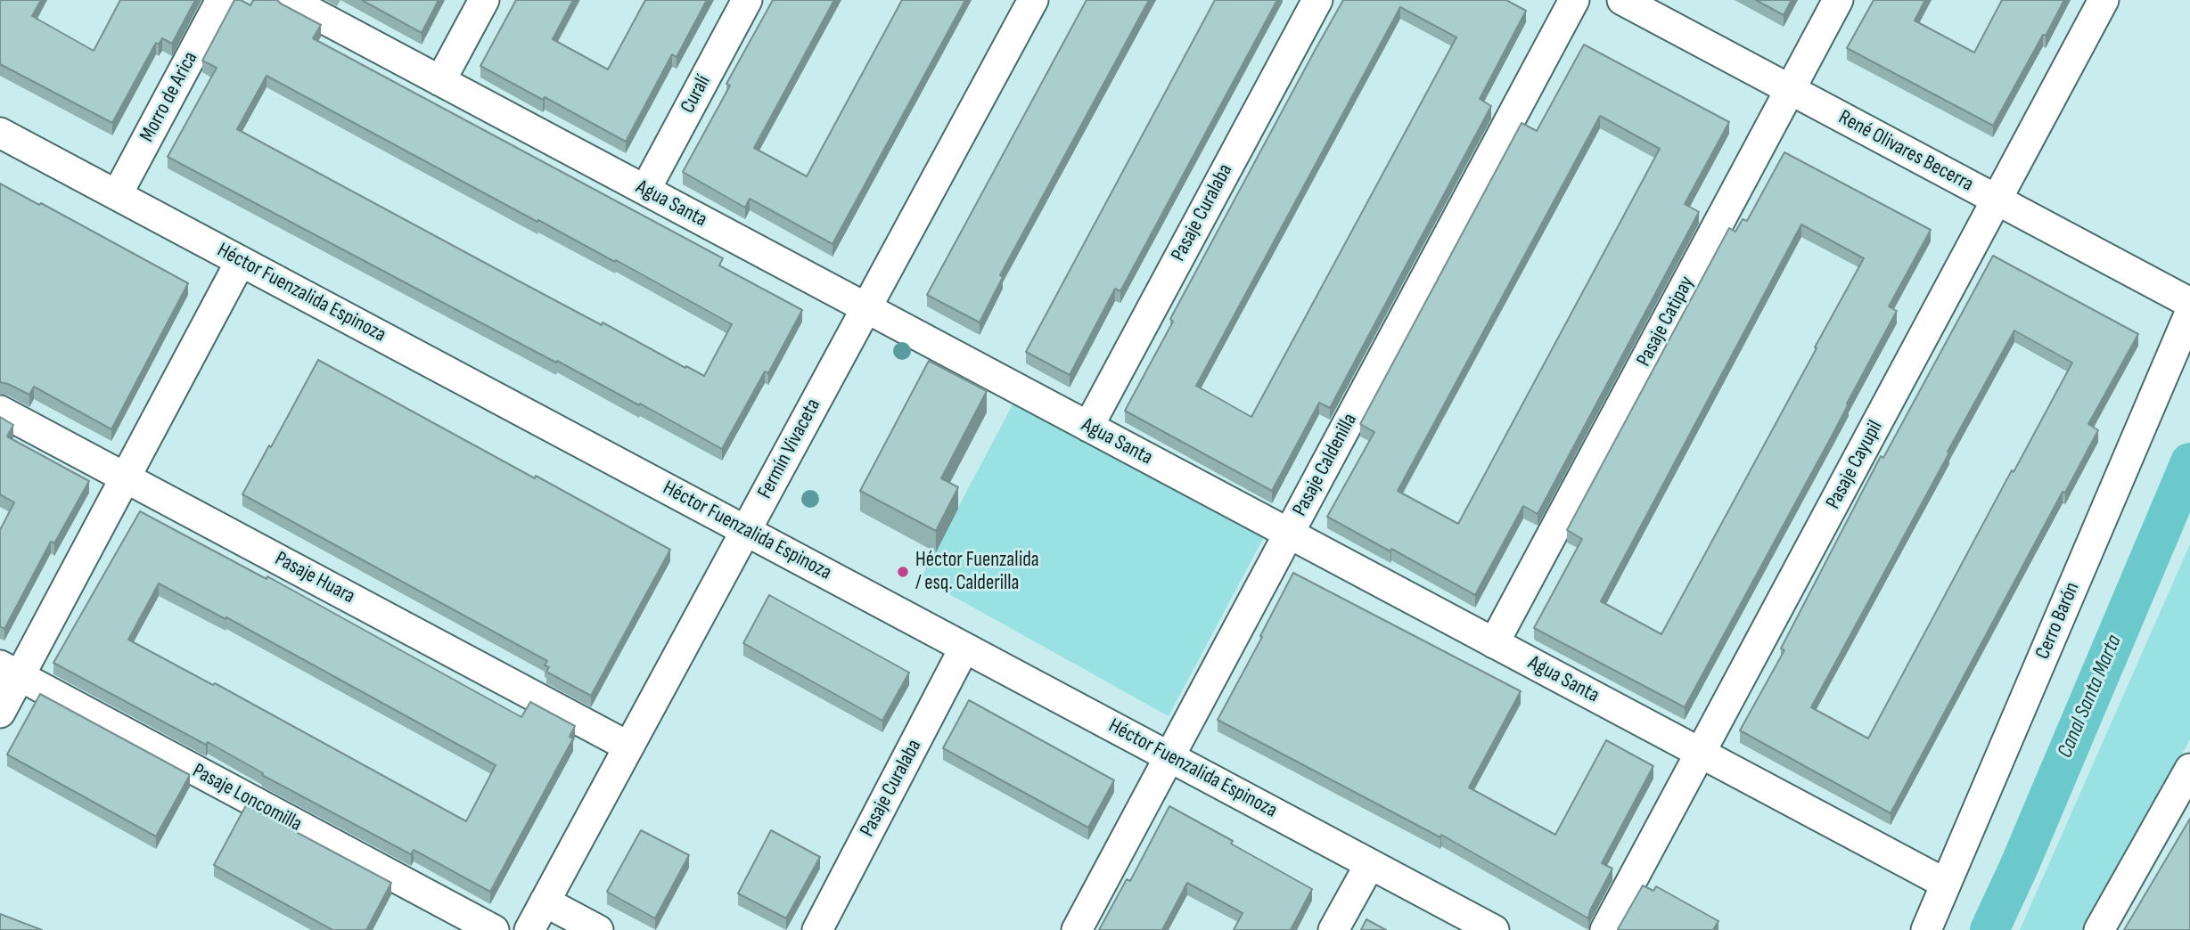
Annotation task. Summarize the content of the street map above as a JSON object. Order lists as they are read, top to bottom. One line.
{"streets":{"street":["Curalí","Morro de Arica","René Olivares Becerra","Agua Santa","Pasaje Curalaba","Héctor Fuenzalida Espinoza","Pasaje Catipay","Fermín Vivaceta","Pasaje Caldenilla","Pasaje Cayupil","Pasaje Huara","Cerro Barón","Pasaje Loncomilla"]},"crossings":[["Curalí","Agua Santa"],["Morro de Arica","Héctor Fuenzalida Espinoza"],["René Olivares Becerra","Pasaje Catipay"],["René Olivares Becerra","Pasaje Cayupil"],["Agua Santa","Pasaje Curalaba"],["Agua Santa","Pasaje Catipay"],["Agua Santa","Fermín Vivaceta"],["Agua Santa","Pasaje Caldenilla"],["Agua Santa","Pasaje Cayupil"],["Agua Santa","Cerro Barón"],["Pasaje Curalaba","Héctor Fuenzalida Espinoza"],["Héctor Fuenzalida Espinoza","Fermín Vivaceta"],["Héctor Fuenzalida Espinoza","Pasaje Caldenilla"],["Fermín Vivaceta","Pasaje Huara"]],"water":["Canal Santa Marta"],"places":["Héctor Fuenzalida / esq. Calderilla"]}
